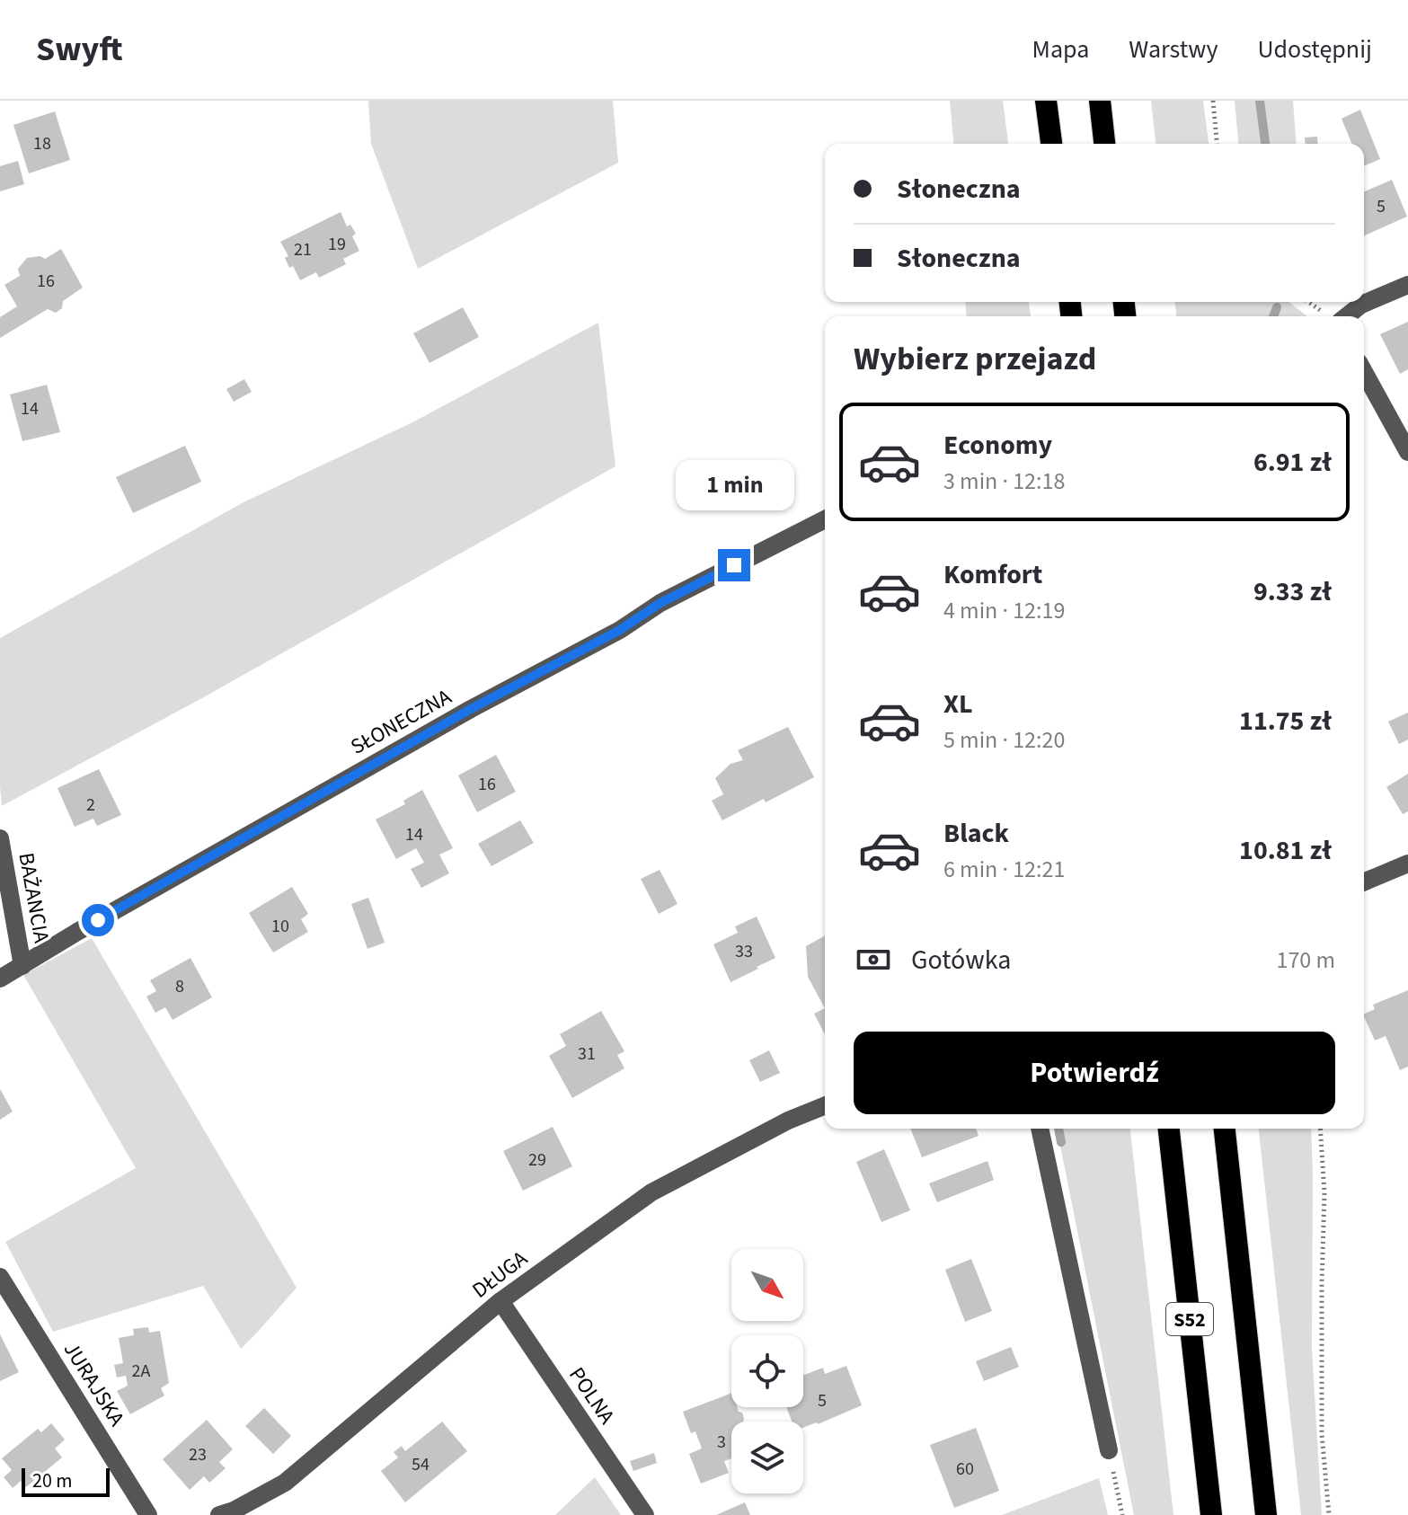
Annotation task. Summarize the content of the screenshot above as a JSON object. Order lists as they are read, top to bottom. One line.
{"streets":{"highway":["S52"],"street":["SŁONECZNA","BAŻANCIA","DŁUGA","JURAJSKA","POLNA"]},"crossings":[["SŁONECZNA","BAŻANCIA"],["DŁUGA","POLNA"]],"house_numbers":["18","5","19","21","16","14","16","2","14","10","33","8","31","29","2A","5","3","23","54","60"],"scale_bar":"20 m","north":"bottom right","page":{"header":"Swyft","nav":["Mapa","Warstwy","Udostępnij"],"banner":["Słoneczna","Słoneczna"],"heading":"Wybierz przejazd","list":[{"name":"Economy","note":"3 min · 12:18","value":"6.91 zł"},{"name":"Komfort","note":"4 min · 12:19","value":"9.33 zł"},{"name":"XL","note":"5 min · 12:20","value":"11.75 zł"},{"name":"Black","note":"6 min · 12:21","value":"10.81 zł"}],"bubble":"1 min","pay":["Gotówka","170 m"],"buttons":"Potwierdź","scale":"20 m"}}
